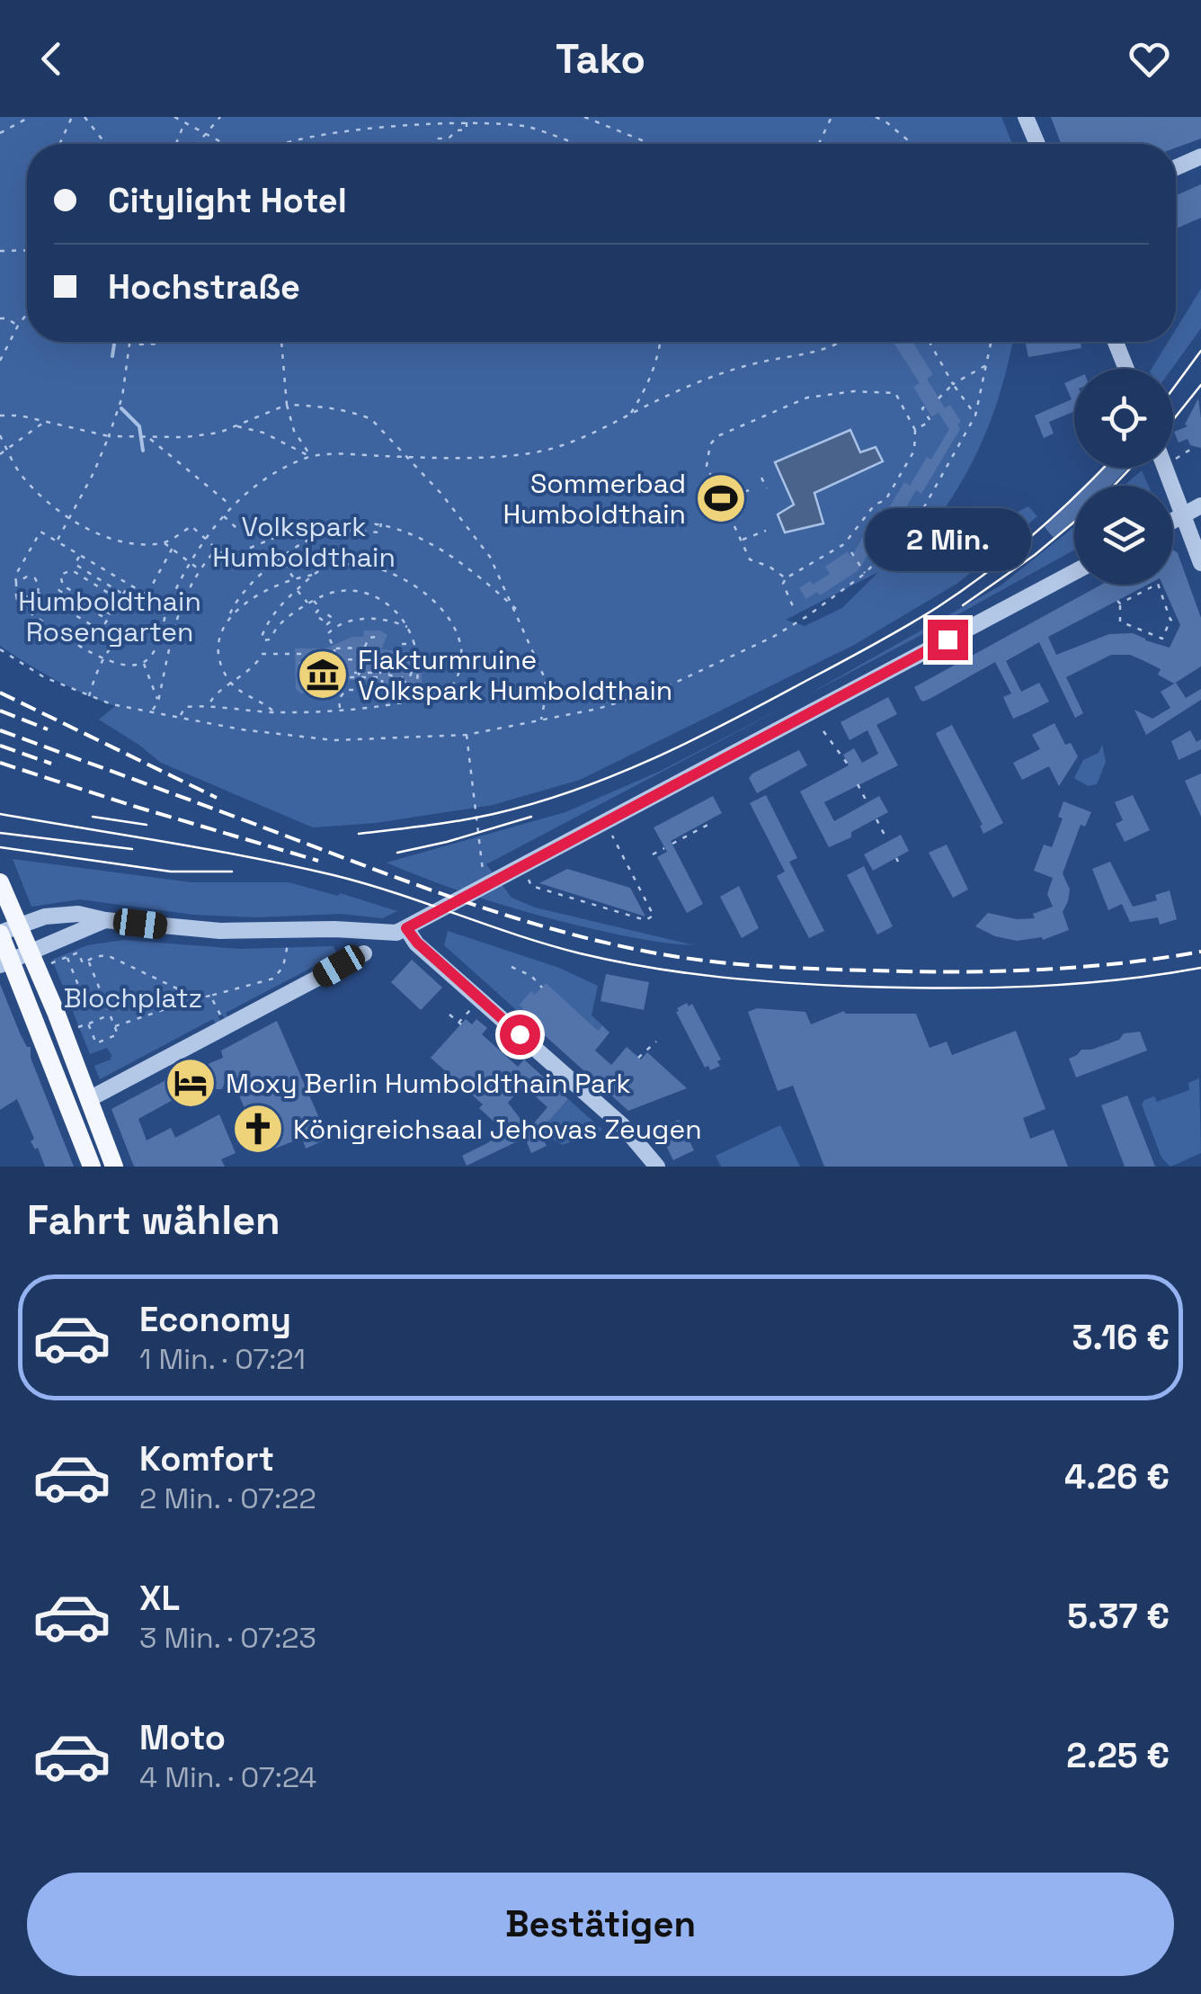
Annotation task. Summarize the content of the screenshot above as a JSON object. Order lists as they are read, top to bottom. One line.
{"parks":["Volkspark Humboldthain","Humboldthain Rosengarten","Blochplatz"],"places":{"sports":["Sommerbad Humboldthain"],"museum":["Flakturmruine Volkspark Humboldthain"],"hotel":["Moxy Berlin Humboldthain Park"],"church":["Königreichsaal Jehovas Zeugen"]},"page":{"header":"Tako","banner":["Citylight Hotel","Hochstraße"],"bubble":"2 Min.","heading":"Fahrt wählen","list":[{"name":"Economy","note":"1 Min. · 07:21","value":"3.16 €"},{"name":"Komfort","note":"2 Min. · 07:22","value":"4.26 €"},{"name":"XL","note":"3 Min. · 07:23","value":"5.37 €"},{"name":"Moto","note":"4 Min. · 07:24","value":"2.25 €"}],"buttons":"Bestätigen"}}
